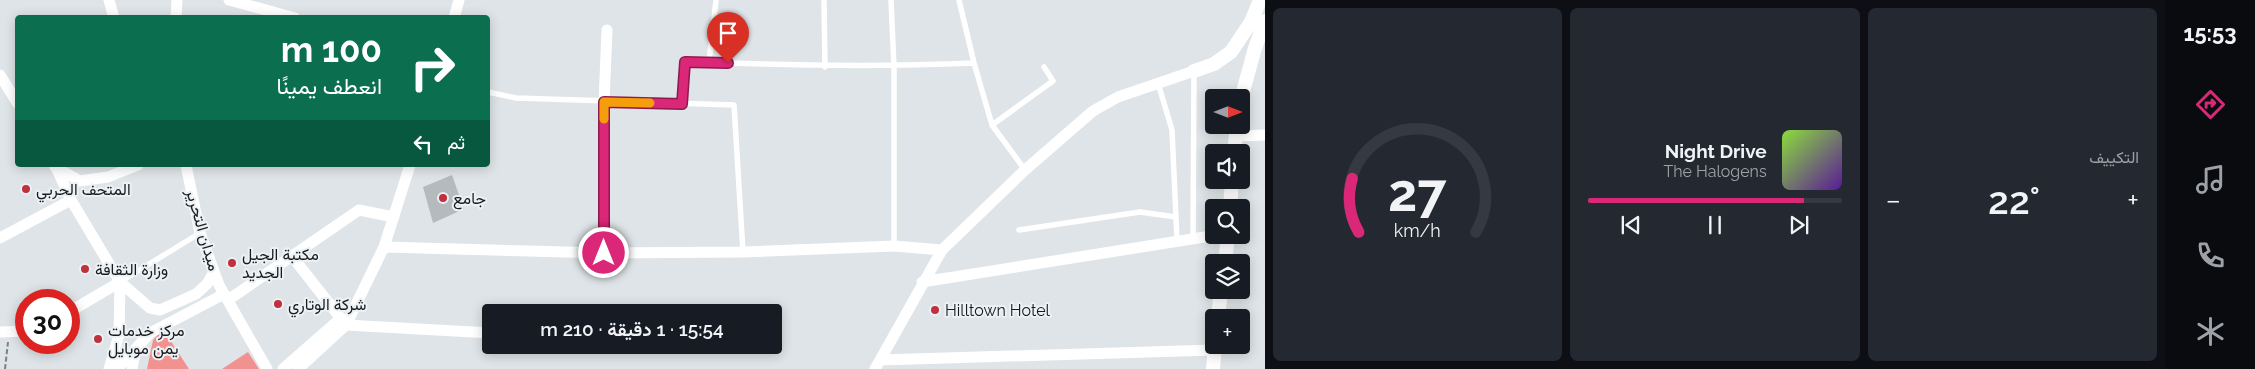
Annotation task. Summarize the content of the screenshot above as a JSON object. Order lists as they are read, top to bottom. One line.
{"streets":{"street":["ميدان التحرير"]},"places":["المتحف الحربي","جامع","مكتبة الجيل الجديد","وزارة الثقافة","شركة الوتاري","Hilltown Hotel","مركز خدمات يمن موبايل"],"north":"right","page":{"tabs":"15:53","tile":"التكييف","turn":["100 m","انعطف يمينًا"],"map_buttons":"+","then":"ثم","song":["Night Drive","The Halogens"],"heat":["−","22°","+"],"limit":"30","trip":"15:54 · 1 دقيقة · 210 m","gauge":["27","km/h"]}}
